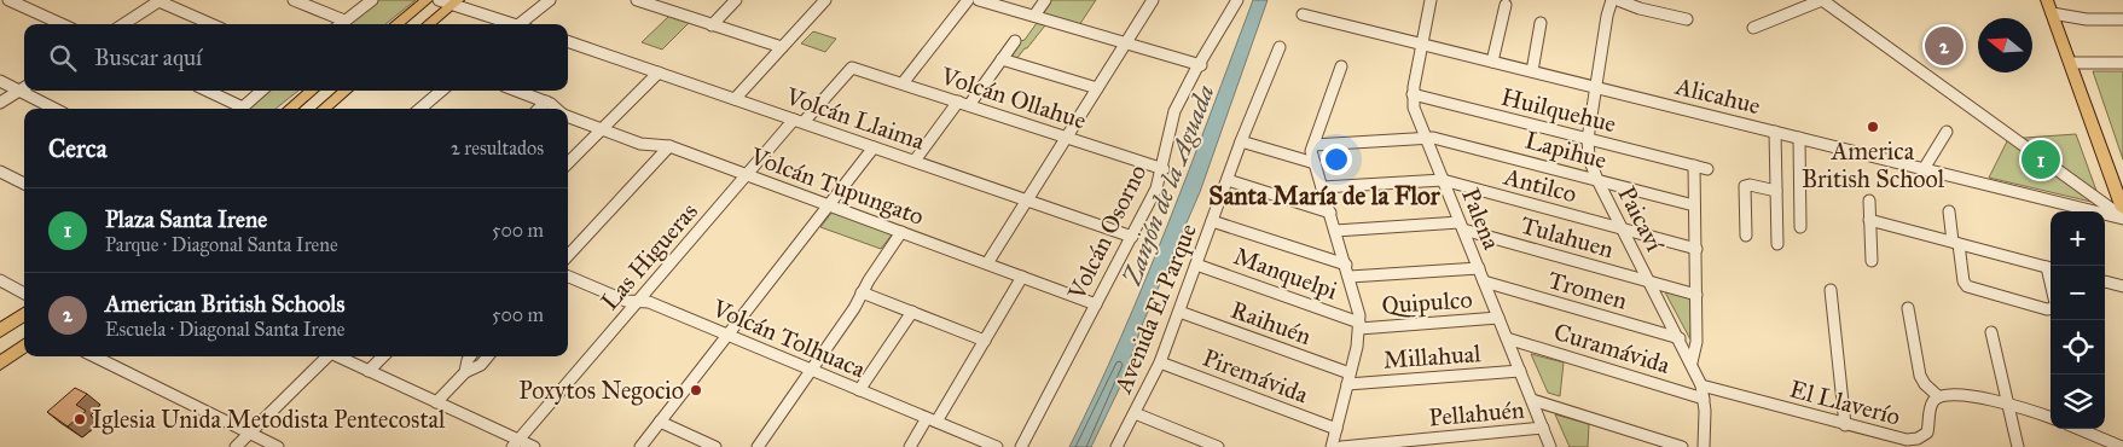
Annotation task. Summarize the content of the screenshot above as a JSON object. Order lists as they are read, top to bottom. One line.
{"streets":{"street":["Alicahue","Volcán Ollahue","Huilquehue","Volcán Llaima","Lapihue","Antilco","Volcán Tupungato","Palena","Paicaví","Volcán Osorno","Tulahuen","Las Higueras","Manquelpi","Tromen","Quipulco","Avenida El Parque","Raihuén","Volcán Tolhuaca","Curamávida","Millahual","Piremávida","El Llaverío","Pellahuén"]},"crossings":[["Alicahue","Palena"],["Alicahue","Paicaví"],["Volcán Ollahue","Volcán Osorno"],["Volcán Ollahue","Las Higueras"],["Huilquehue","Palena"],["Huilquehue","Paicaví"],["Volcán Llaima","Volcán Osorno"],["Volcán Llaima","Las Higueras"],["Lapihue","Palena"],["Lapihue","Paicaví"],["Antilco","Palena"],["Antilco","Paicaví"],["Volcán Tupungato","Volcán Osorno"],["Volcán Tupungato","Las Higueras"],["Palena","Tulahuen"],["Palena","Tromen"],["Palena","Quipulco"],["Palena","Curamávida"],["Palena","Millahual"],["Palena","Pellahuén"],["Paicaví","Tulahuen"],["Paicaví","Tromen"],["Paicaví","Curamávida"],["Paicaví","El Llaverío"],["Las Higueras","Volcán Tolhuaca"],["Manquelpi","Quipulco"],["Manquelpi","Avenida El Parque"],["Avenida El Parque","Raihuén"],["Avenida El Parque","Piremávida"],["Raihuén","Millahual"]],"districts":["Santa María de la Flor"],"water":["Zanjón de la Aguada"],"places":["America British School","Poxytos Negocio","Iglesia Unida Metodista Pentecostal"],"north":"left","page":{"pins":["2","1"],"search":"Buscar aquí","heading":["Cerca","2 resultados"],"list":[{"mark":"1","name":"Plaza Santa Irene","note":"Parque · Diagonal Santa Irene","value":"500 m"},{"mark":"2","name":"American British Schools","note":"Escuela · Diagonal Santa Irene","value":"500 m"}],"map_buttons":["+","−"]}}
